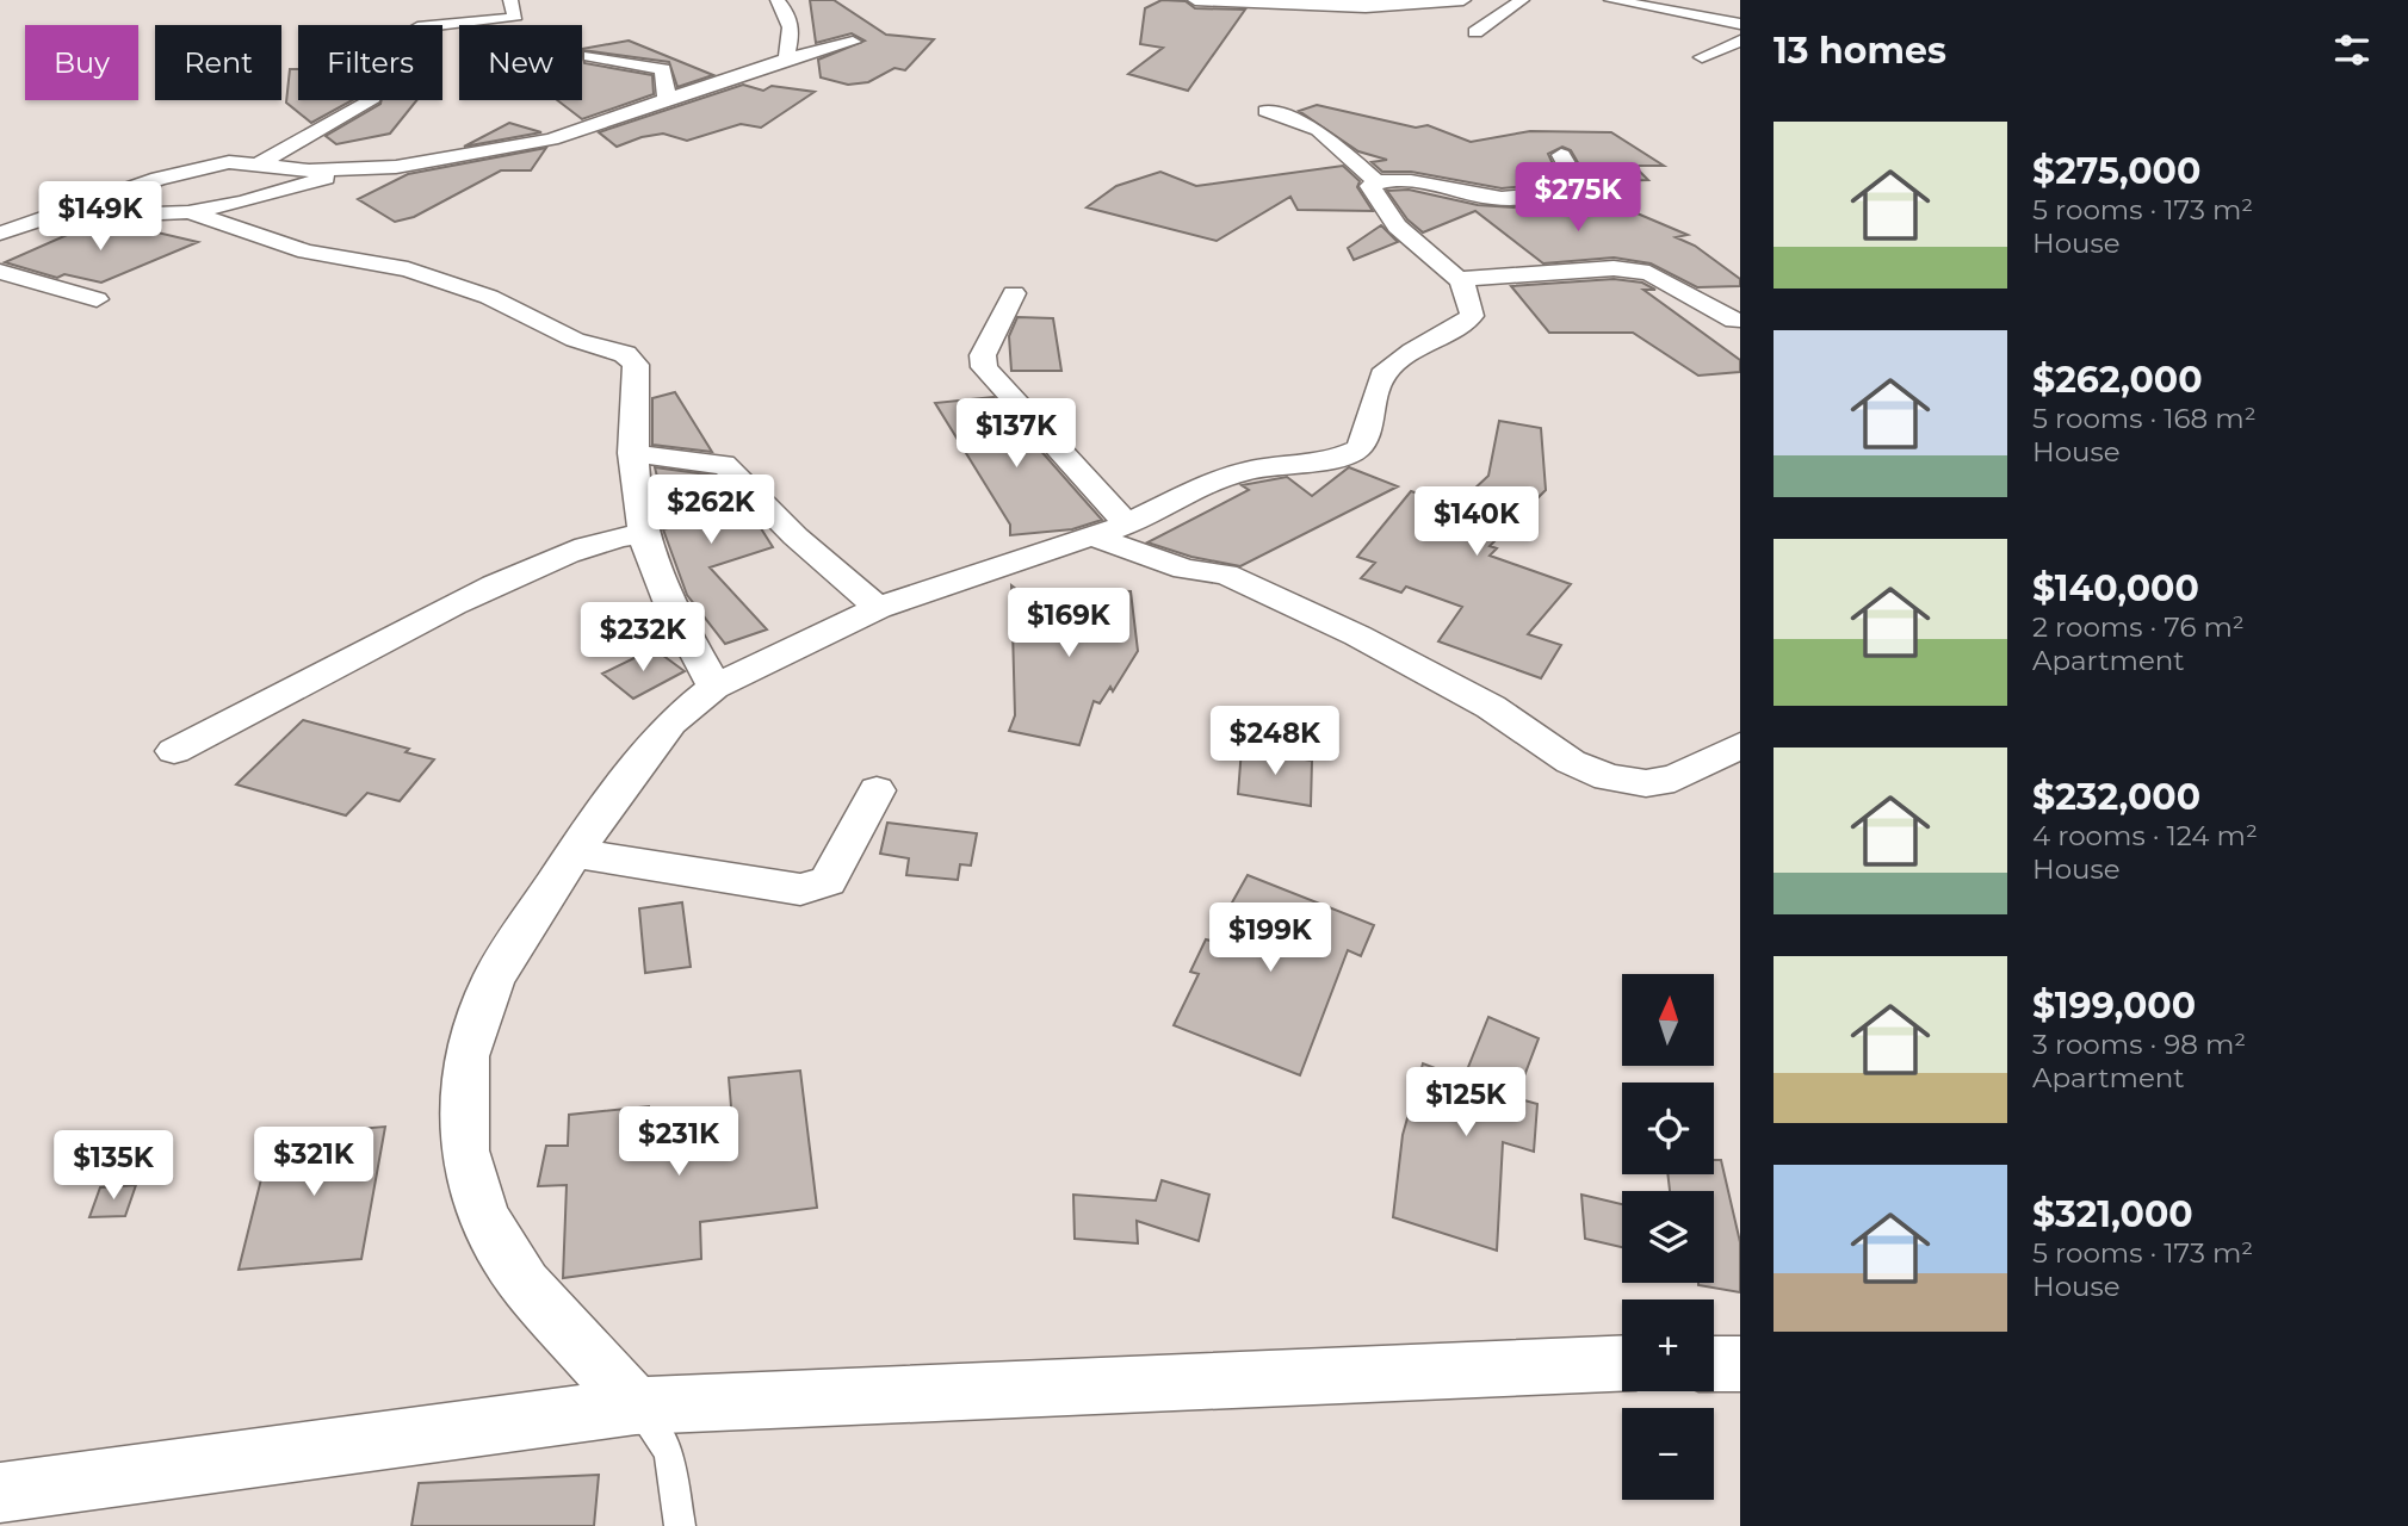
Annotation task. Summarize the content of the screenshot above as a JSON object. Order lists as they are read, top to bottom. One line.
{"north":"top","page":{"heading":"13 homes","chip":["Buy","Rent","Filters","New"],"list":[{"name":"$275,000","note":"5 rooms · 173 m² · House"},{"name":"$262,000","note":"5 rooms · 168 m² · House"},{"name":"$140,000","note":"2 rooms · 76 m² · Apartment"},{"name":"$232,000","note":"4 rooms · 124 m² · House"},{"name":"$199,000","note":"3 rooms · 98 m² · Apartment"},{"name":"$321,000","note":"5 rooms · 173 m² · House"}],"price":["$275K","$149K","$137K","$262K","$140K","$169K","$232K","$248K","$199K","$125K","$231K","$321K","$135K"],"map_buttons":["+","−"]}}
